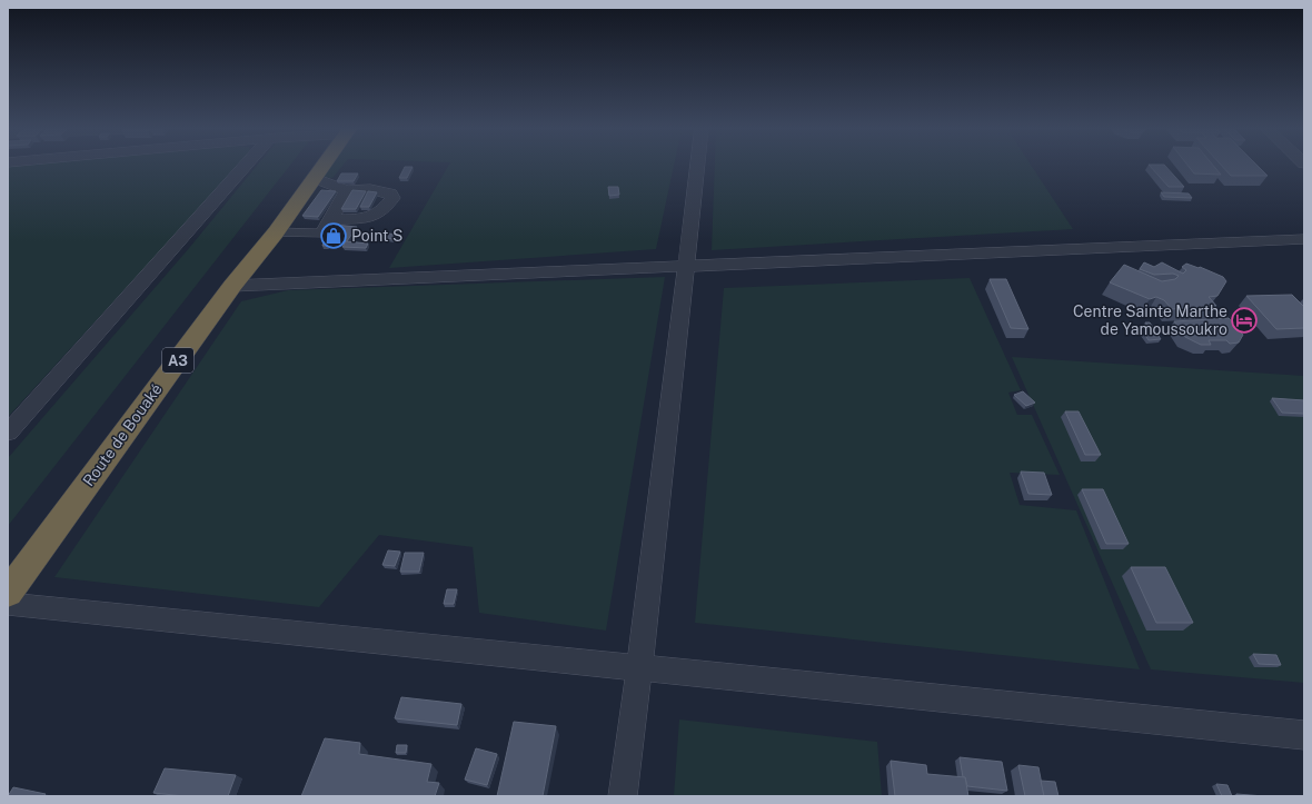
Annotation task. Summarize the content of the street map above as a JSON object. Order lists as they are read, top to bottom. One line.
{"streets":{"highway":["A3","Route de Bouaké"]},"places":{"shop":["Point S"],"hotel":["Centre Sainte Marthe de Yamoussoukro"]}}
